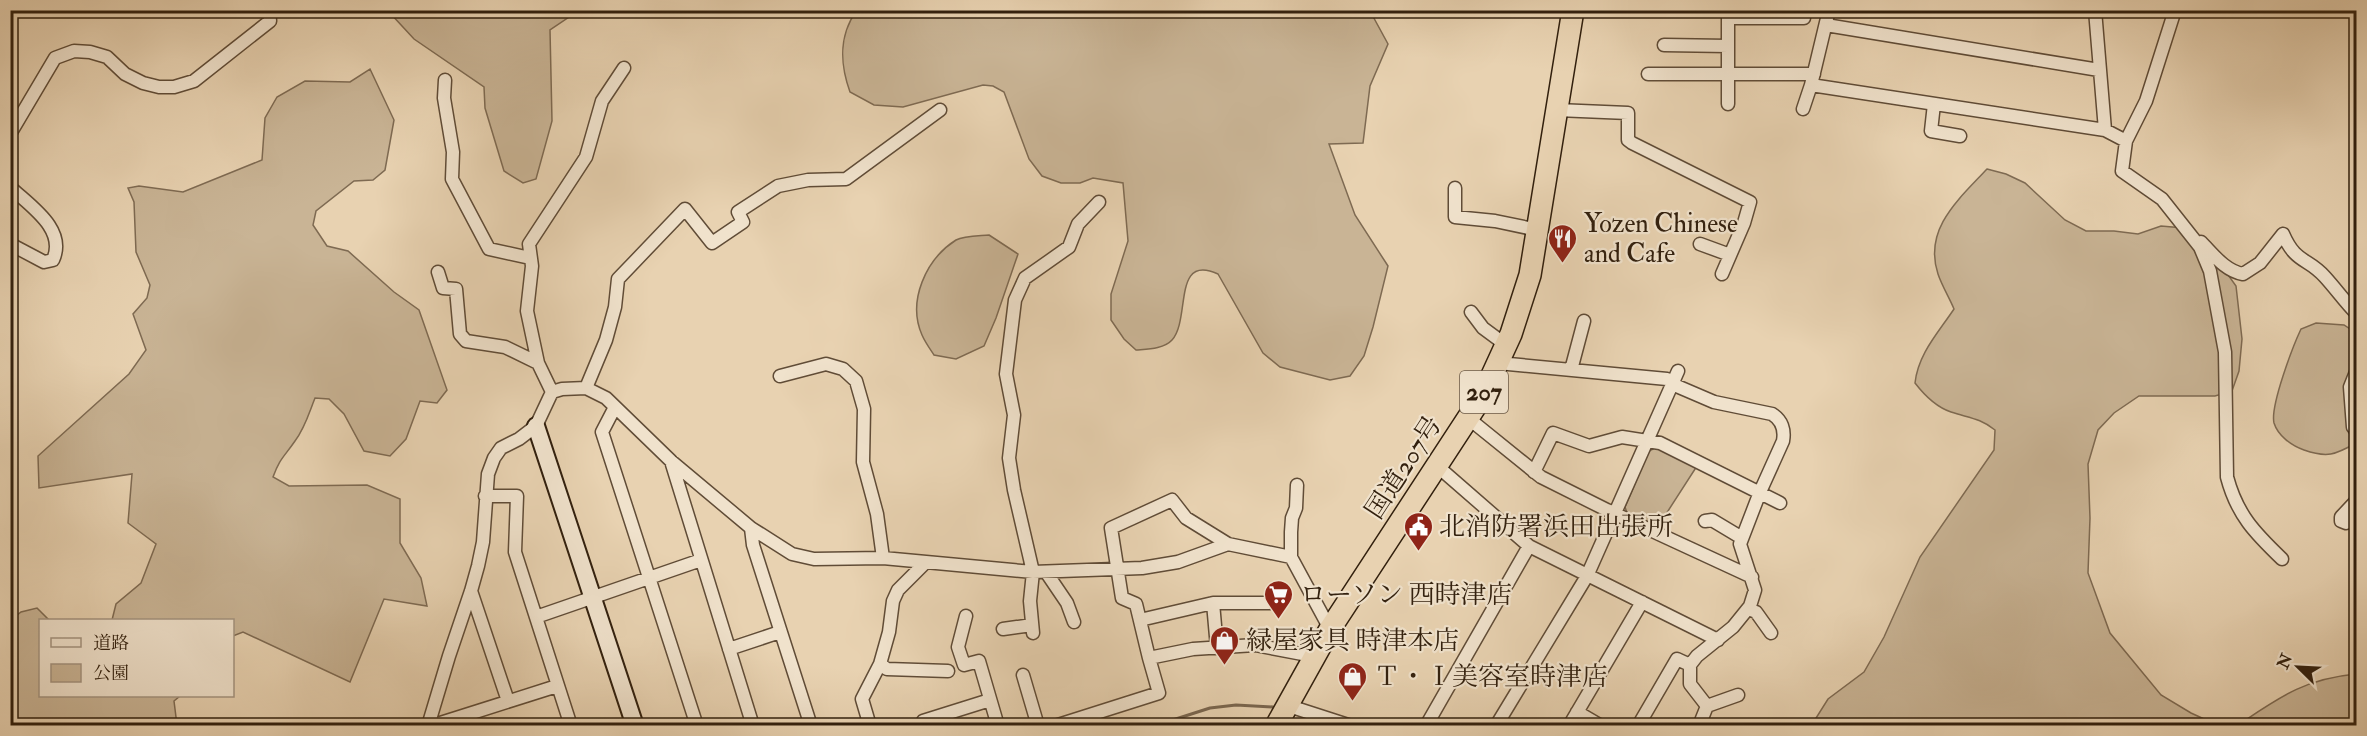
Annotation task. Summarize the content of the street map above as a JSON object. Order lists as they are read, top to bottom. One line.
{"streets":{"highway":["207","国道207号"]},"places":{"restaurant":["Yozen Chinese and Cafe"],"public building":["北消防署浜田出張所"],"supermarket":["ローソン 西時津店"],"shop":["緑屋家具 時津本店","Ｔ・Ｉ美容室時津店"]},"legend":["道路","公園"],"north":"top left"}
